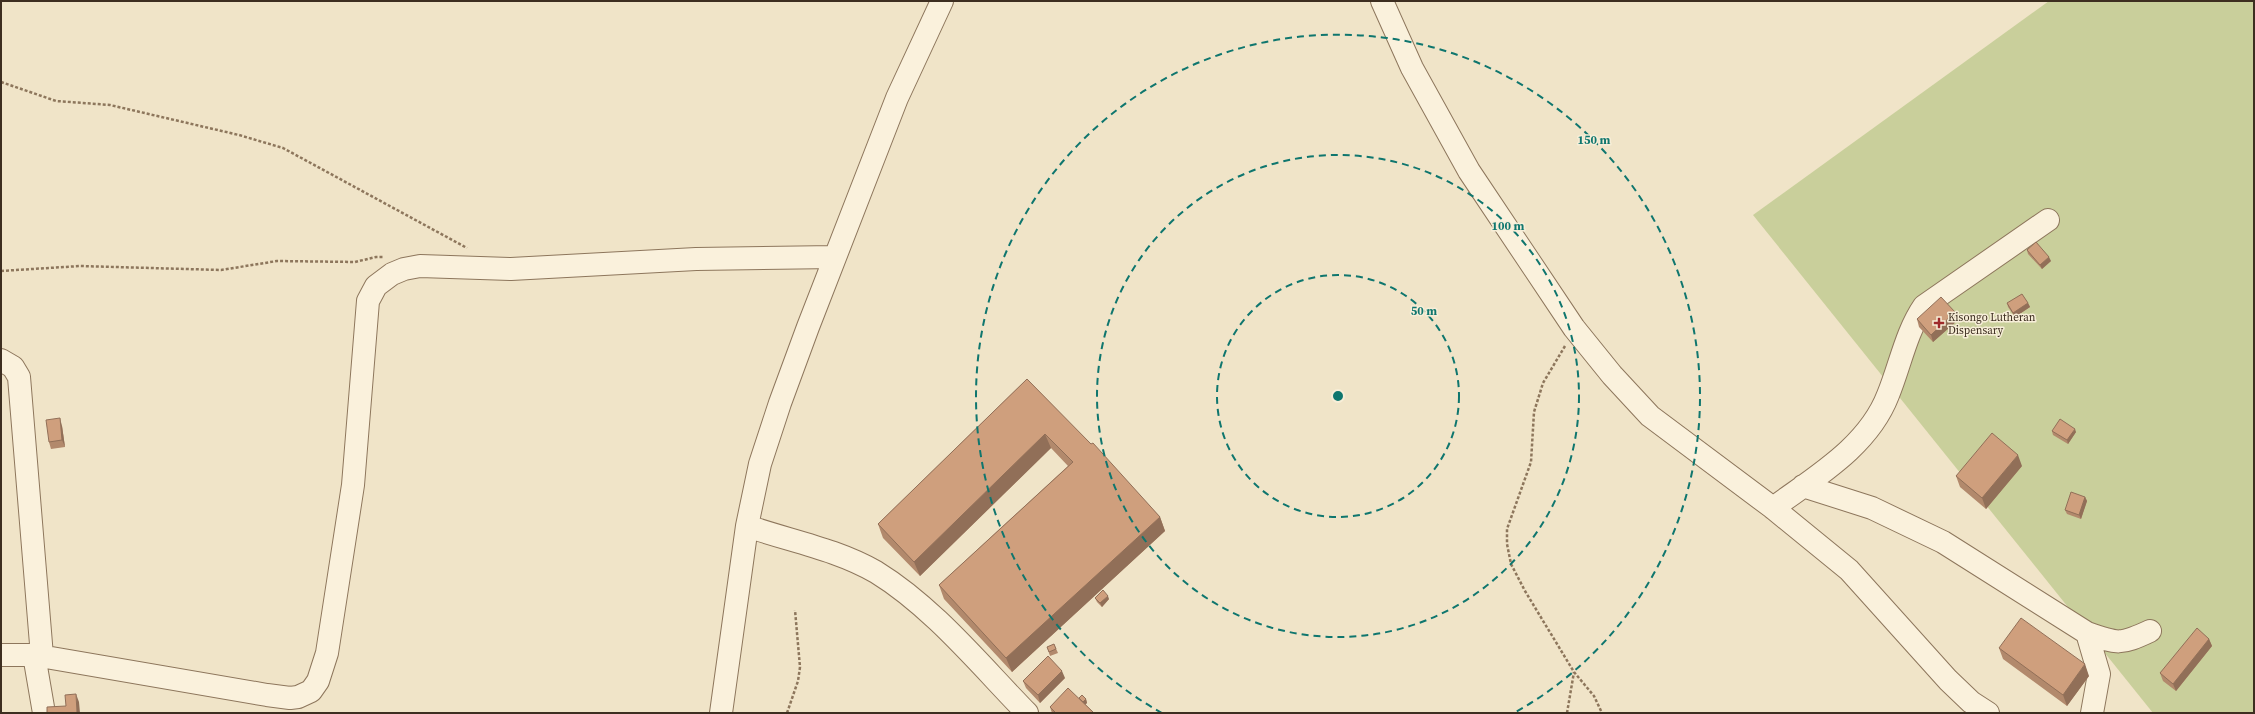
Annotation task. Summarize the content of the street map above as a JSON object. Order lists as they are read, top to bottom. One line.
{"places":{"health":["Kisongo Lutheran Dispensary"]},"rings":["150 m","100 m","50 m"]}
